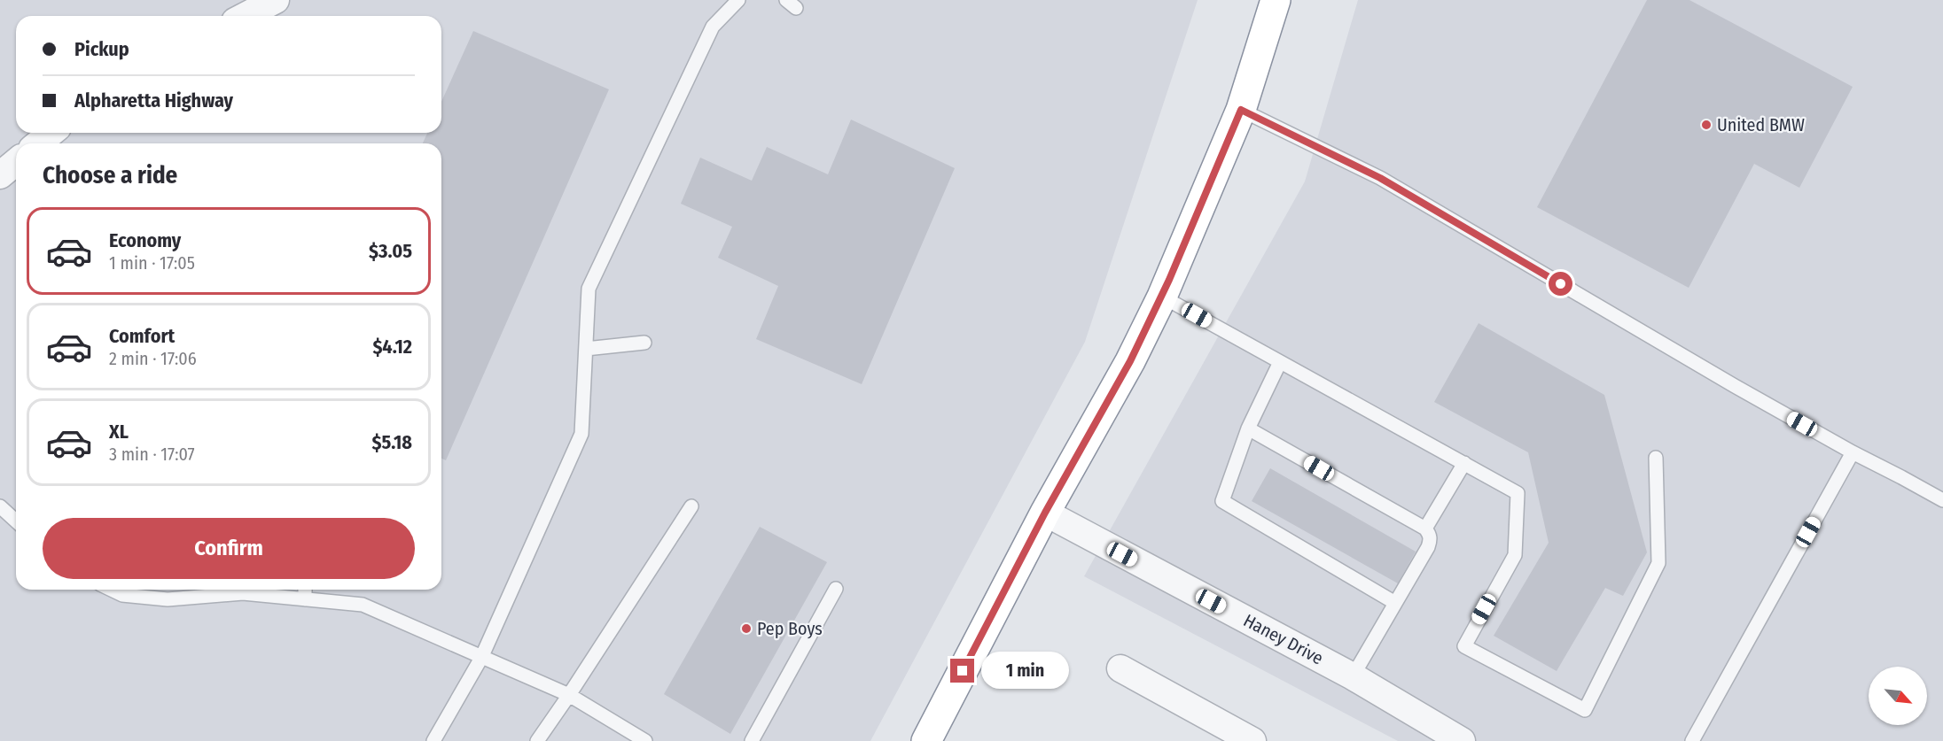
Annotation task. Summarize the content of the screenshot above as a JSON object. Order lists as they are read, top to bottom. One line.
{"streets":{"street":["Haney Drive"]},"places":["United BMW","Pep Boys"],"north":"bottom right","page":{"banner":["Pickup","Alpharetta Highway"],"heading":"Choose a ride","list":[{"name":"Economy","note":"1 min · 17:05","value":"$3.05"},{"name":"Comfort","note":"2 min · 17:06","value":"$4.12"},{"name":"XL","note":"3 min · 17:07","value":"$5.18"}],"buttons":"Confirm","bubble":"1 min"}}
